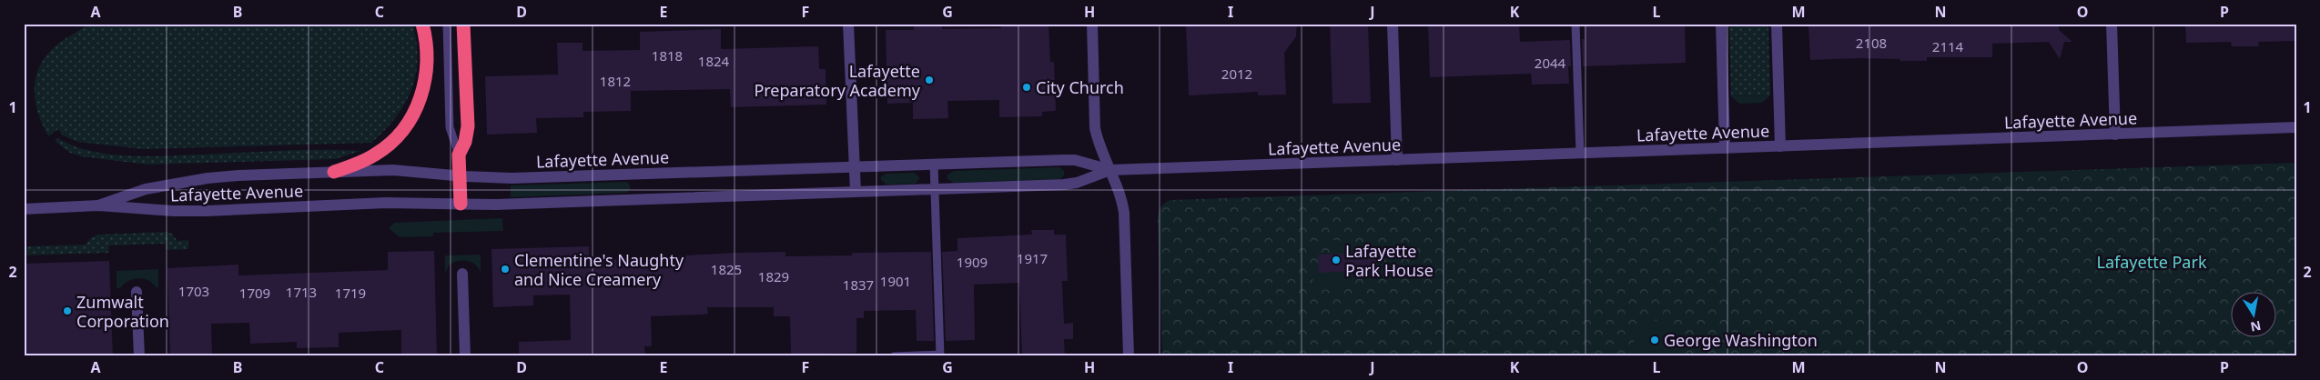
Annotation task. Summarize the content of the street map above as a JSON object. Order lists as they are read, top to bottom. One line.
{"streets":{"street":["Lafayette Avenue"]},"parks":["Lafayette Park"],"places":["Lafayette Preparatory Academy","City Church","Lafayette Park House","Clementine's Naughty and Nice Creamery","Zumwalt Corporation","George Washington"],"house_numbers":["2108","2114","1818","1824","2044","2012","1812","1917","1909","1825","1829","1901","1837","1703","1713","1709","1719"],"north":"bottom","grid":{"columns":["A","B","C","D","E","F","G","H","I","J","K","L","M","N","O","P"],"rows":["1","2"]}}
